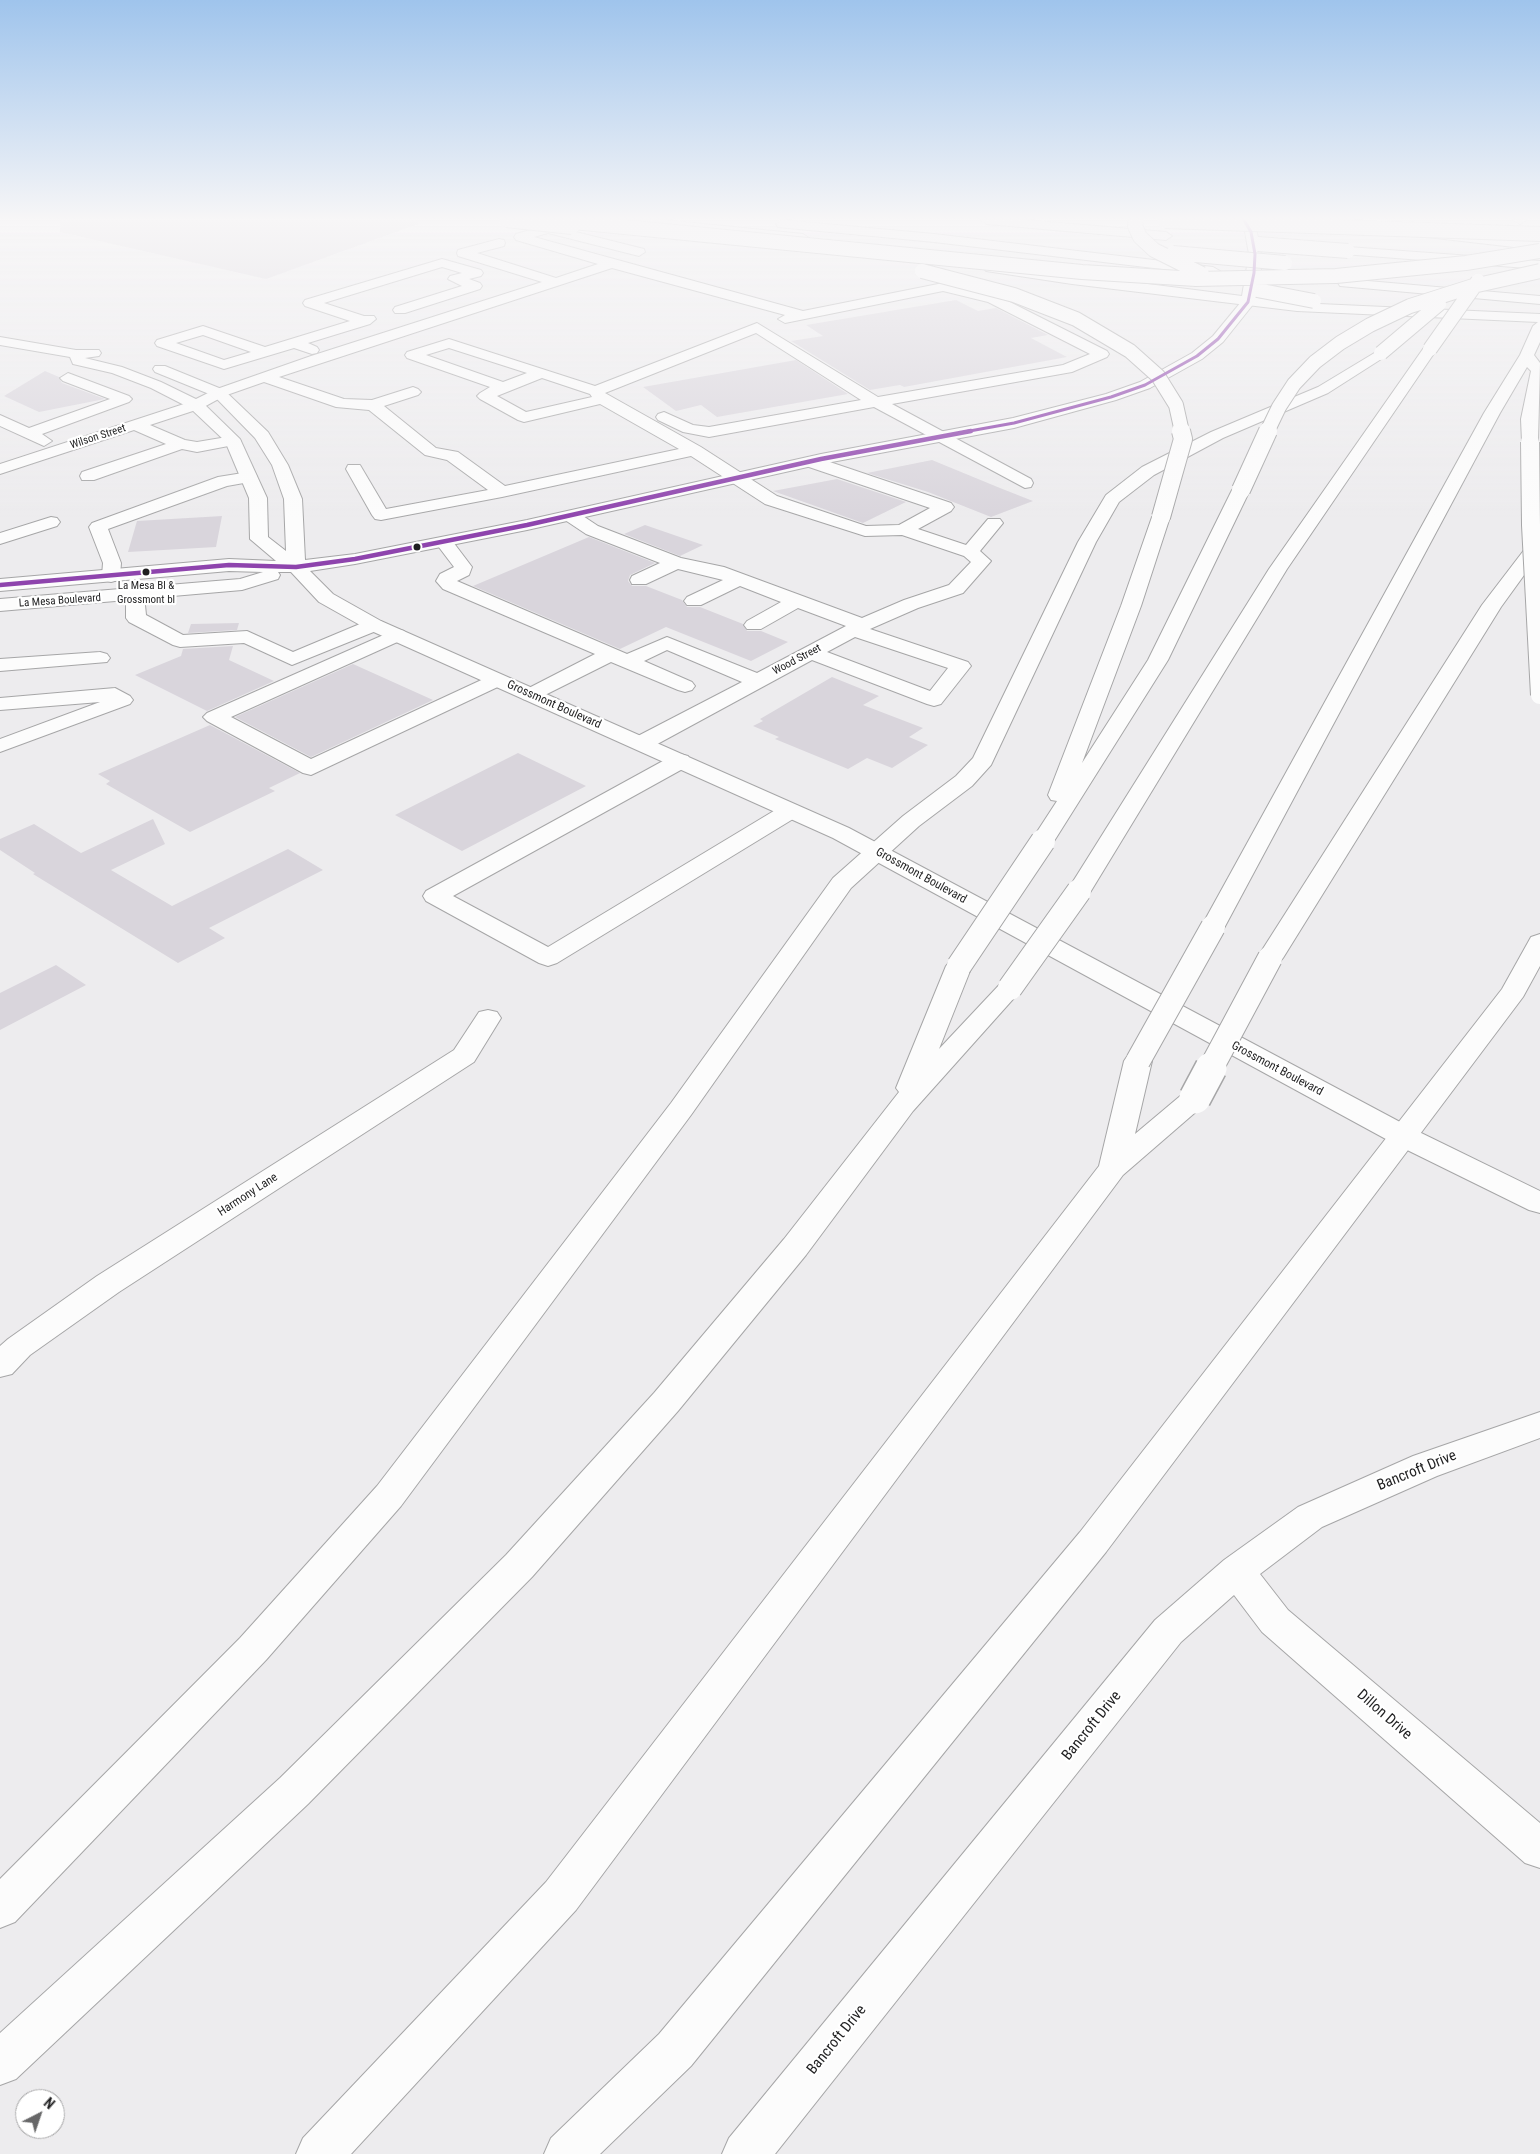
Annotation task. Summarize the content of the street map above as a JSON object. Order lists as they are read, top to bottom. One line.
{"streets":{"main road":["Wilson Street","La Mesa Boulevard","Wood Street","Grossmont Boulevard","Harmony Lane","Bancroft Drive","Dillon Drive"]},"crossings":[["Wilson Street","Grossmont Boulevard"],["La Mesa Boulevard","Grossmont Boulevard"],["Wood Street","Grossmont Boulevard"],["Bancroft Drive","Dillon Drive"]],"places":["La Mesa Bl & Grossmont bl"],"north":"top right"}
